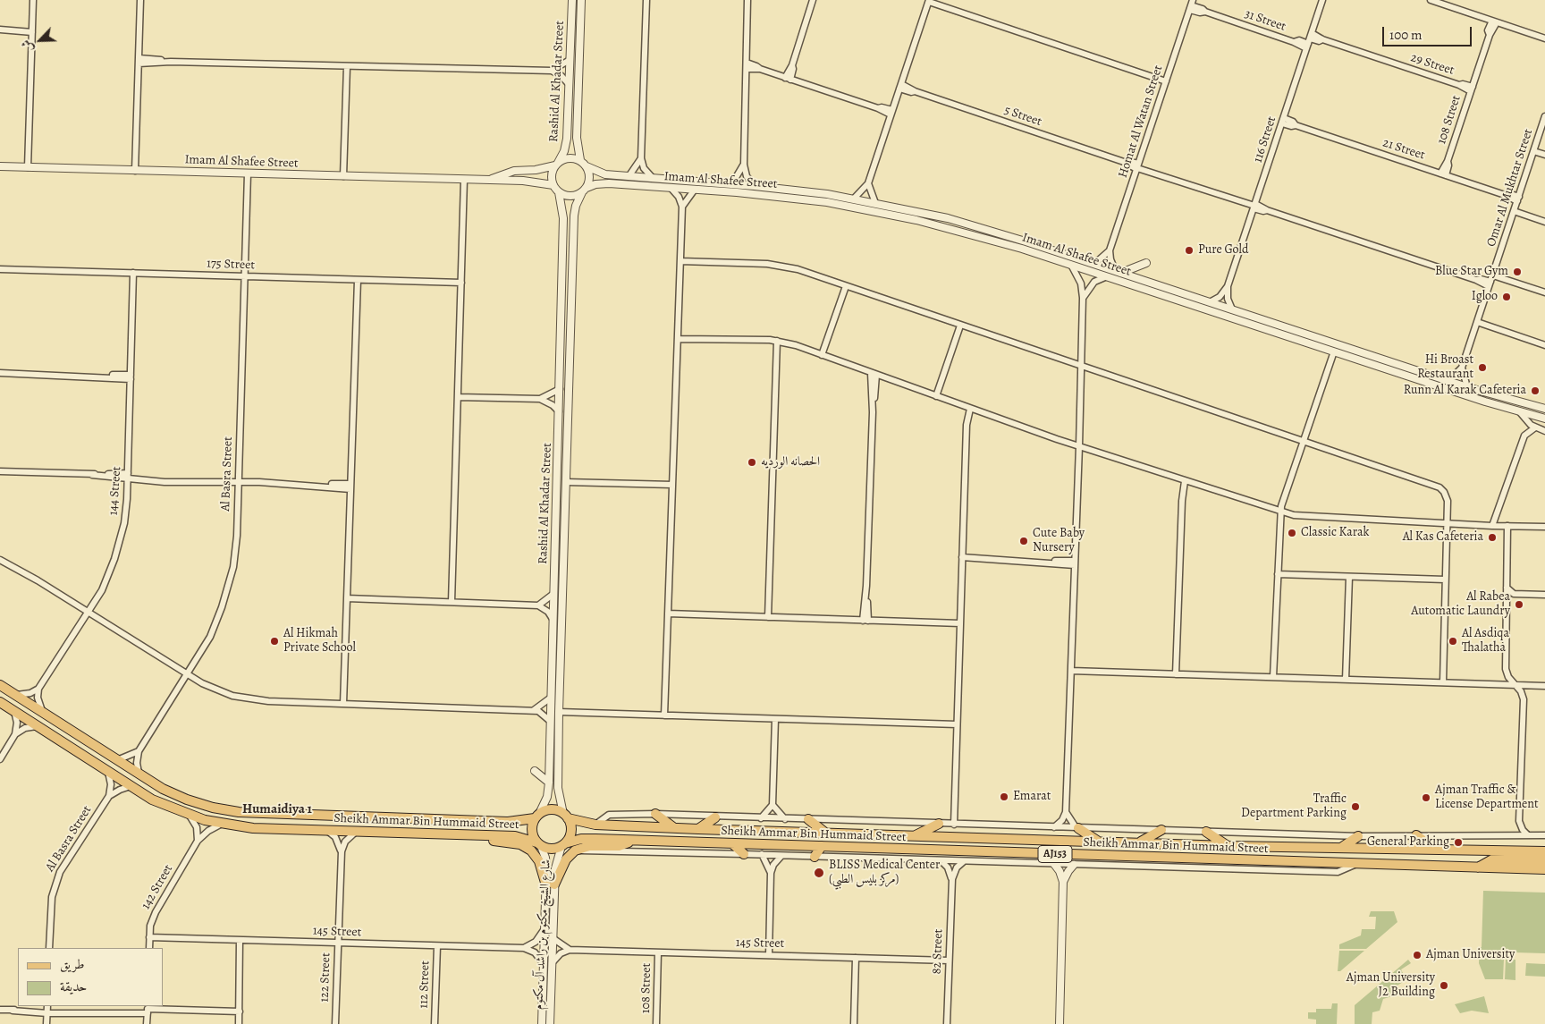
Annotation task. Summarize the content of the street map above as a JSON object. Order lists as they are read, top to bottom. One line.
{"streets":{"main road":["Sheikh Ammar Bin Hummaid Street","AJ153"],"street":["31 Street","29 Street","Rashid Al Khadar Street","5 Street","108 Street","Homat Al Watan Street","116 Street","21 Street","Imam Al Shafee Street","Omar Al Mukhtar Street","175 Street","Al Basra Street","144 Street","142 Street","145 Street","شارع الشيخ مكتوم بن راشد آل مكتوم","82 Street","122 Street","112 Street"]},"crossings":[["31 Street","29 Street"],["31 Street","Homat Al Watan Street"],["31 Street","116 Street"],["29 Street","108 Street"],["29 Street","116 Street"],["Rashid Al Khadar Street","Imam Al Shafee Street"],["Rashid Al Khadar Street","Sheikh Ammar Bin Hummaid Street"],["Rashid Al Khadar Street","شارع الشيخ مكتوم بن راشد آل مكتوم"],["5 Street","Homat Al Watan Street"],["5 Street","116 Street"],["5 Street","Omar Al Mukhtar Street"],["108 Street","21 Street"],["108 Street","145 Street"],["Homat Al Watan Street","Imam Al Shafee Street"],["116 Street","21 Street"],["116 Street","Imam Al Shafee Street"],["21 Street","Omar Al Mukhtar Street"],["Imam Al Shafee Street","Al Basra Street"],["175 Street","Al Basra Street"],["175 Street","144 Street"],["Sheikh Ammar Bin Hummaid Street","142 Street"],["Sheikh Ammar Bin Hummaid Street","شارع الشيخ مكتوم بن راشد آل مكتوم"],["142 Street","145 Street"],["145 Street","82 Street"],["145 Street","122 Street"],["145 Street","112 Street"]],"districts":["Humaidiya 1"],"places":["Pure Gold","Blue Star Gym","Igloo","Hi Broast Restaurant","Runn Al Karak Cafeteria","الحصانه الورديه","Classic Karak","Al Kas Cafeteria","Cute Baby Nursery","Al Rabea Automatic Laundry","Al Hikmah Private School","Al Asdiqa Thalatha","Emarat","Ajman Traffic & License Department","Traffic Department Parking","General Parking","BLISS Medical Center (مركز بليس الطبي)","Ajman University","Ajman University J2 Building"],"legend":["طريق","حديقة"],"scale_bar":"100 m","north":"bottom left"}
